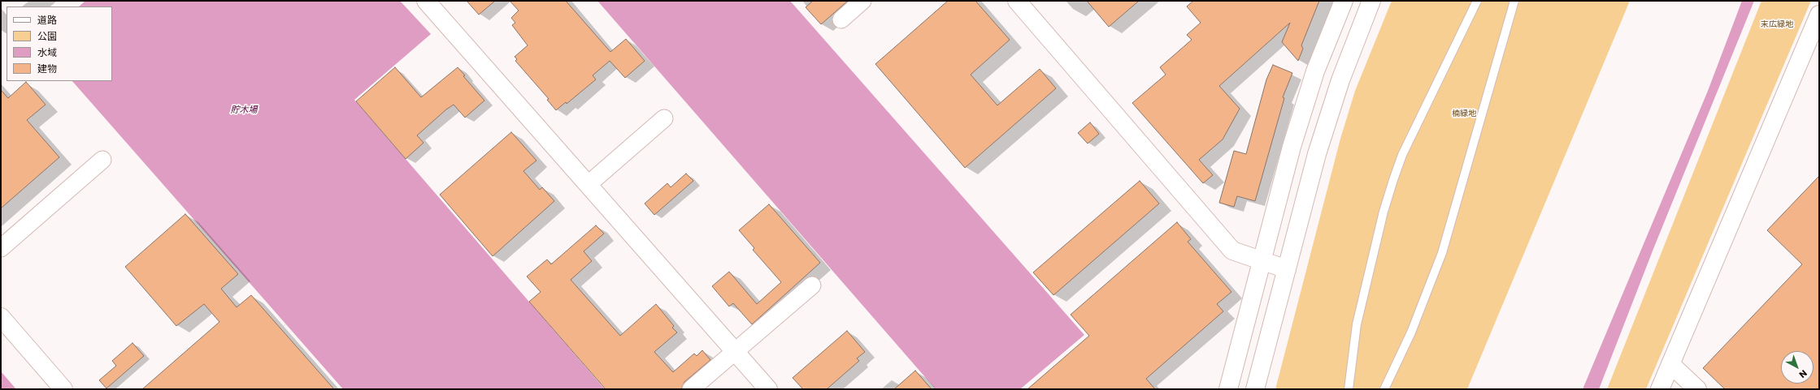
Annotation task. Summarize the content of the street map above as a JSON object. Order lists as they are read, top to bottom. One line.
{"water":["貯木場"],"parks":["末広緑地","楠緑地"],"legend":["道路","公園","水域","建物"],"north":"bottom right"}
